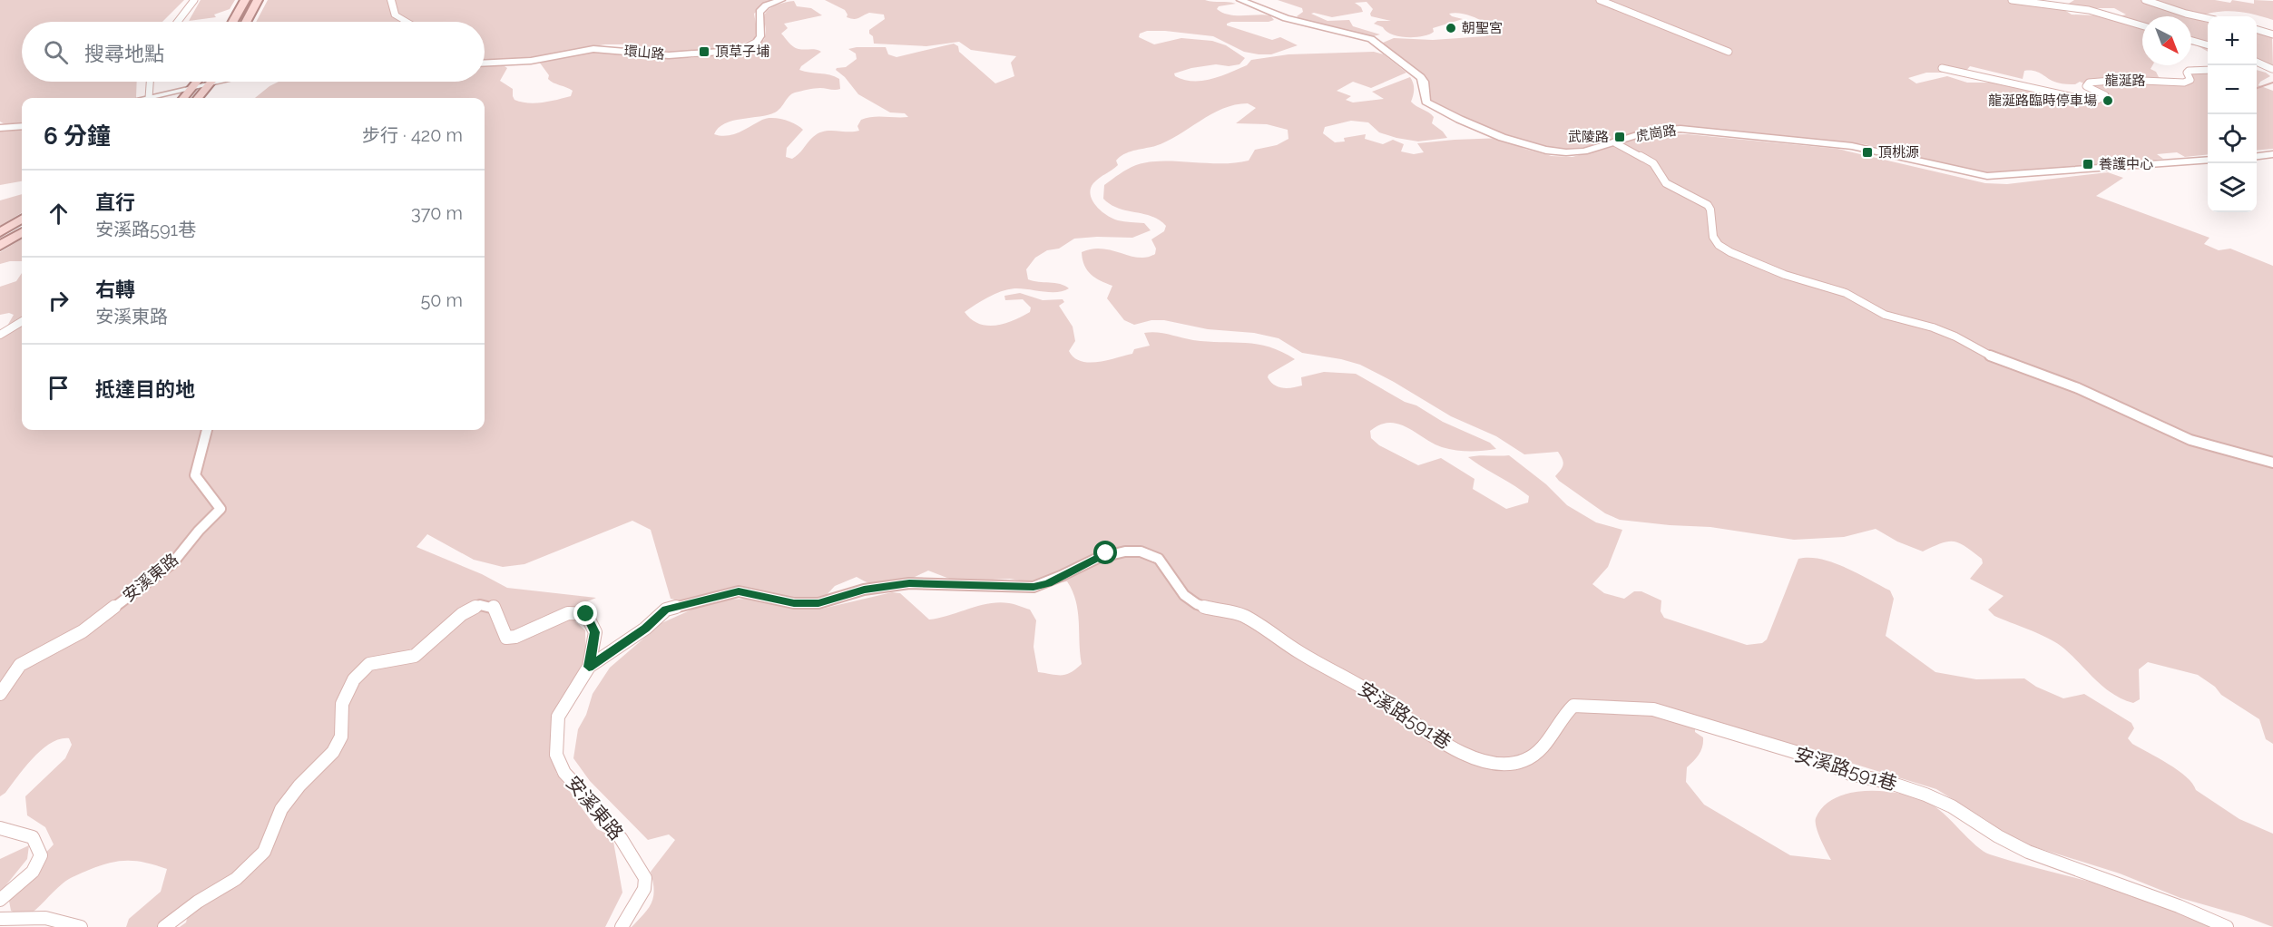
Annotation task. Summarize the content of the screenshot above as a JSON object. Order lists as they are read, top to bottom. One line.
{"streets":{"main road":["環山路","虎崗路"],"street":["龍涎路","安溪東路","安溪路591巷"]},"crossings":[["安溪東路","安溪路591巷"]],"places":{"other":["朝聖宮","龍涎路臨時停車場"],"transit":["頂草子埔","武陵路","頂桃源","養護中心"]},"north":"bottom right","page":{"map_buttons":["+","−"],"search":"搜尋地點","heading":["6 分鐘","步行 · 420 m"],"list":[["直行","安溪路591巷","370 m"],["右轉","安溪東路","50 m"],"抵達目的地"]}}
